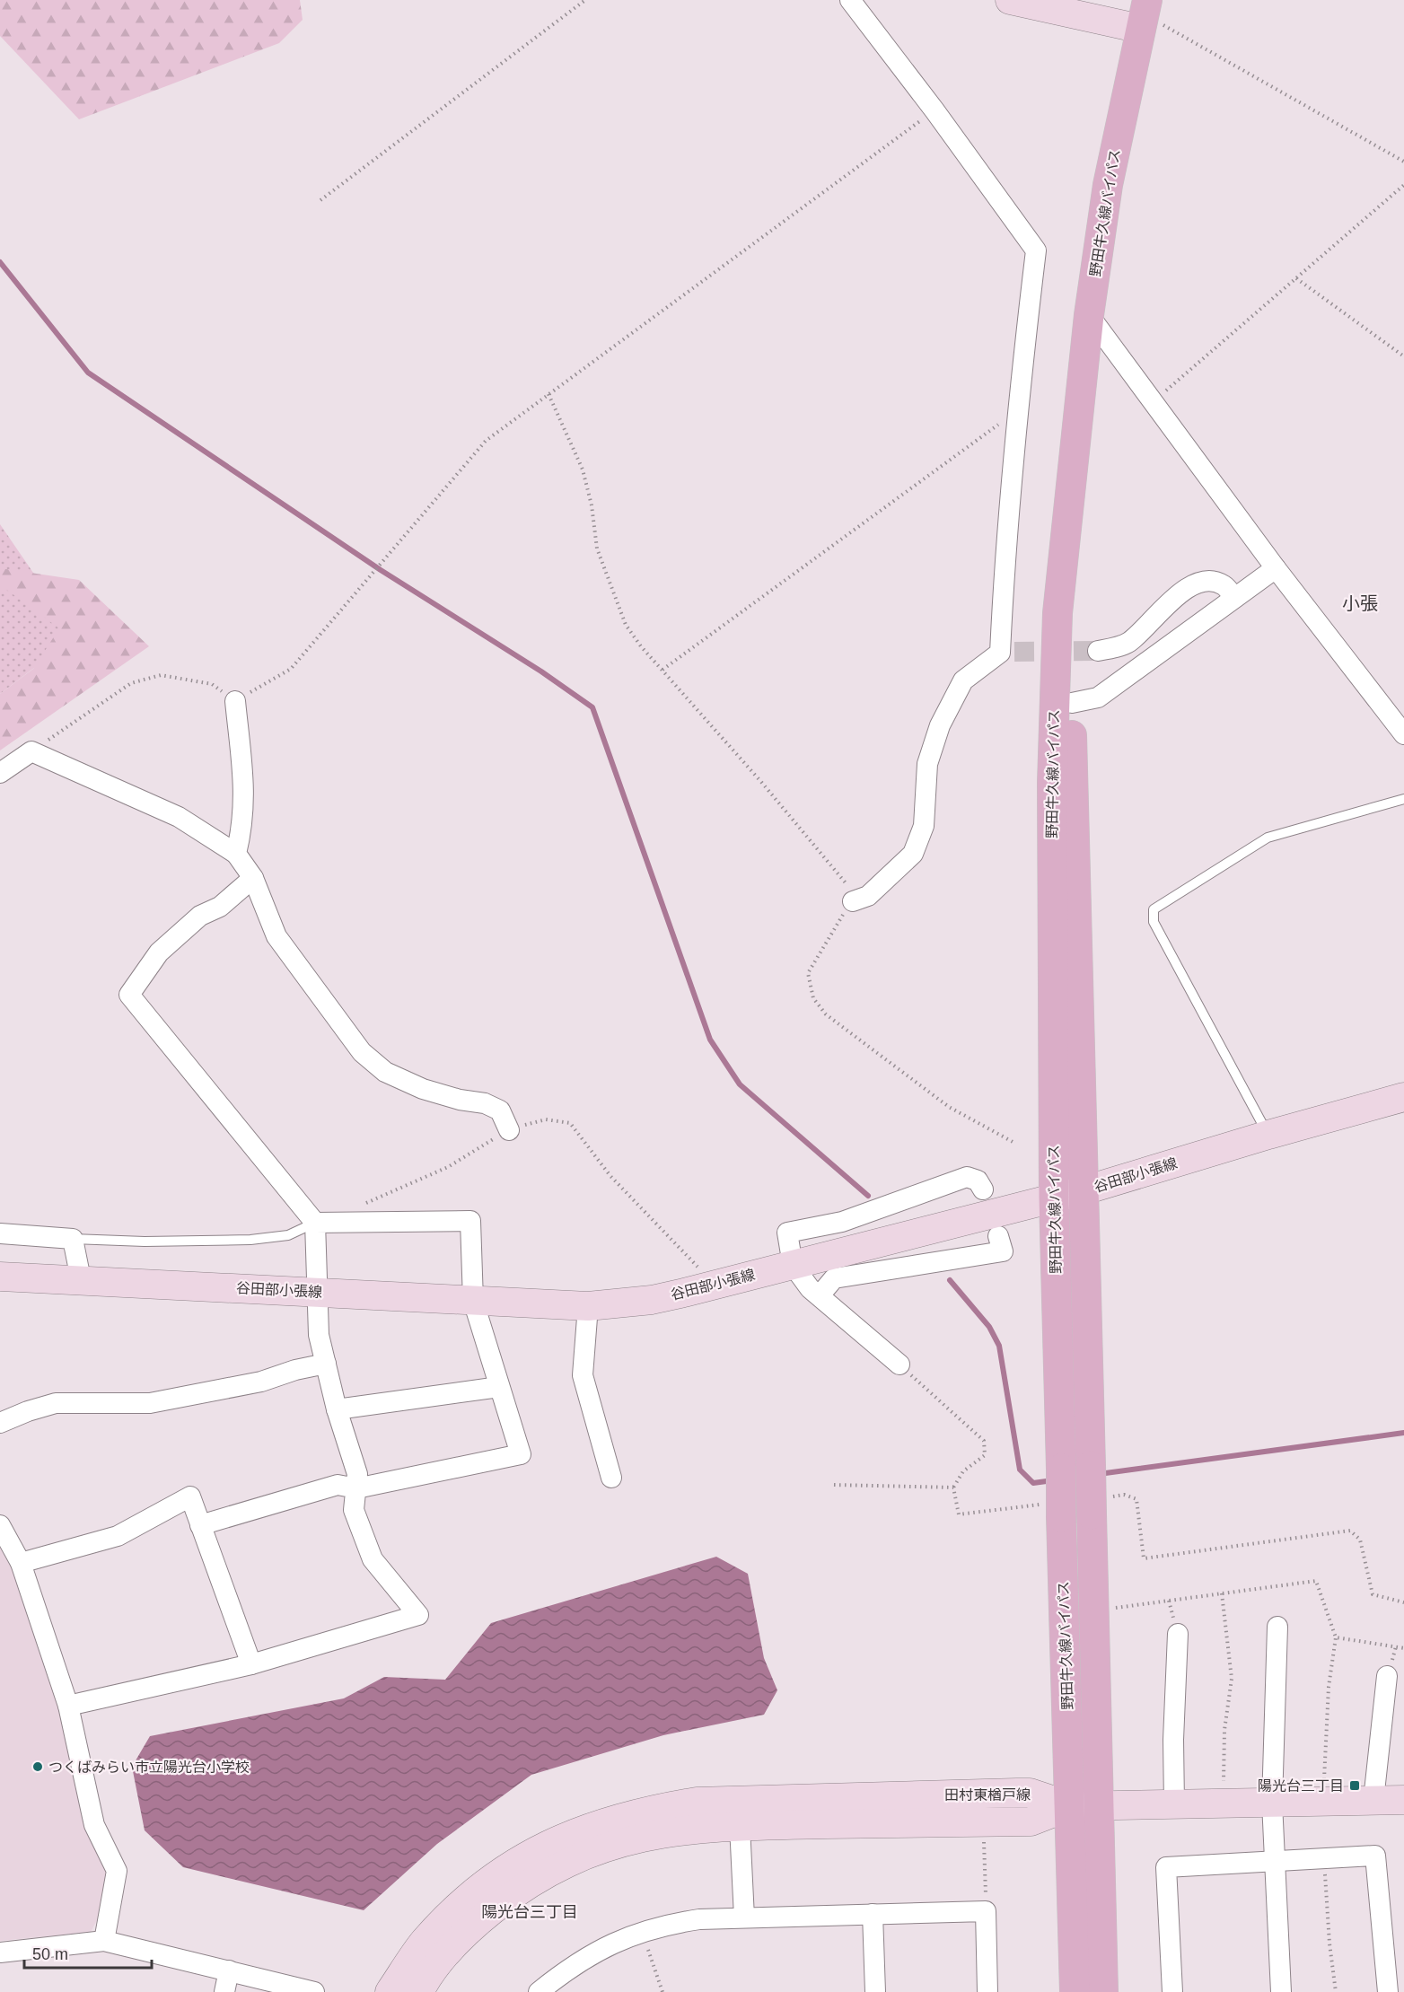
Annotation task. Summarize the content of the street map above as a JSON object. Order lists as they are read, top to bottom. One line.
{"streets":{"main road":["野田牛久線バイパス"],"street":["谷田部小張線","田村東楢戸線"]},"crossings":[["野田牛久線バイパス","谷田部小張線"],["野田牛久線バイパス","田村東楢戸線"]],"districts":["小張","陽光台三丁目"],"places":{"other":["つくばみらい市立陽光台小学校"],"transit":["陽光台三丁目"]},"scale_bar":"50 m"}
